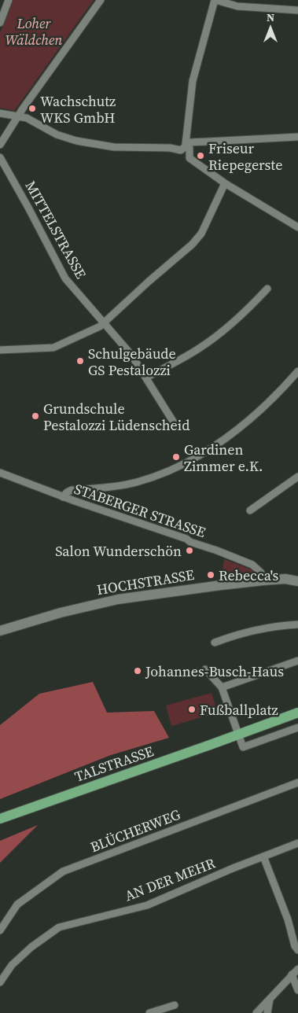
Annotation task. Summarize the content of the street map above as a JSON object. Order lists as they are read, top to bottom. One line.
{"streets":{"main road":["HOCHSTRASSE","TALSTRASSE"],"street":["MITTELSTRASSE","STABERGER STRASSE","BLÜCHERWEG","AN DER MEHR"]},"crossings":[["STABERGER STRASSE","HOCHSTRASSE"]],"parks":["Loher Wäldchen"],"places":["Wachschutz WKS GmbH","Friseur Riepegerste","Schulgebäude GS Pestalozzi","Grundschule Pestalozzi Lüdenscheid","Gardinen Zimmer e.K.","Salon Wunderschön","Rebecca's","Johannes-Busch-Haus","Fußballplatz"],"north":"top"}
